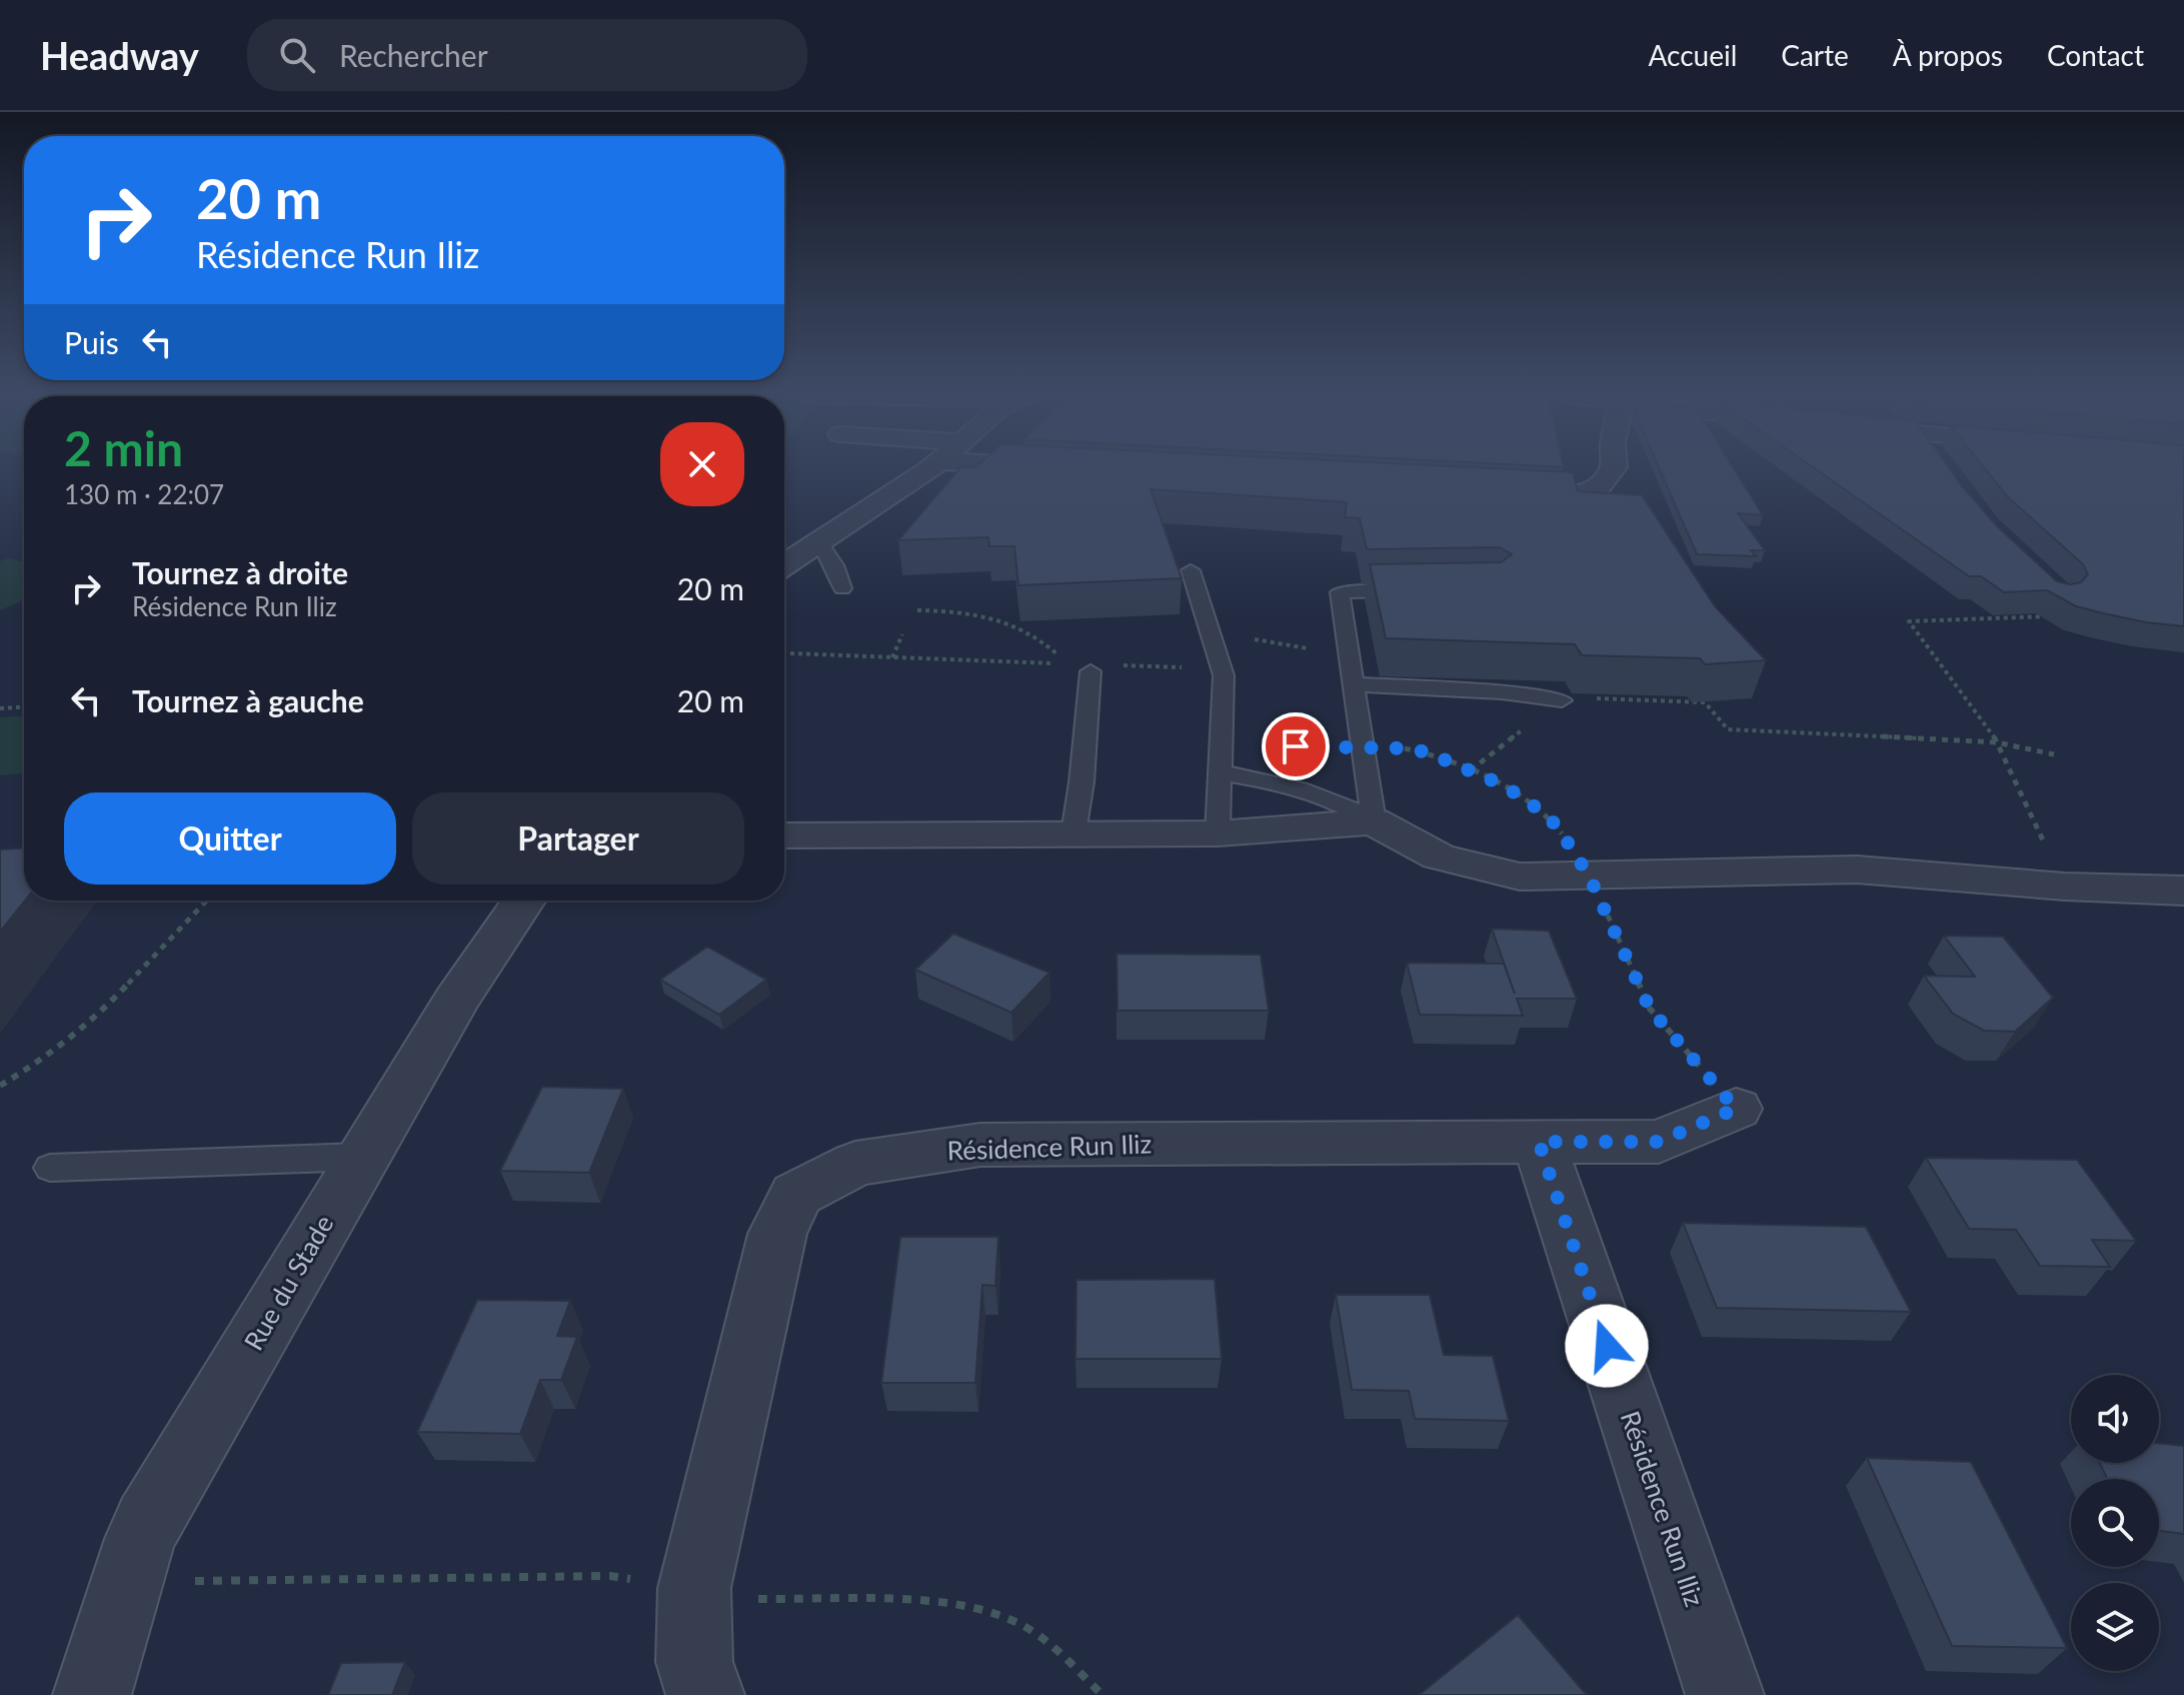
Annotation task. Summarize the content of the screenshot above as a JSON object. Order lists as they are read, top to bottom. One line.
{"streets":{"street":["Résidence Run Iliz","Rue du Stade"]},"page":{"header":"Headway","search":"Rechercher","nav":["Accueil","Carte","À propos","Contact"],"turn":["20 m","Résidence Run Iliz"],"then":"Puis","heading":["2 min","130 m · 22:07"],"list":[{"name":"Tournez à droite","note":"Résidence Run Iliz","value":"20 m"},{"name":"Tournez à gauche","value":"20 m"}],"buttons":["Quitter","Partager"]}}
